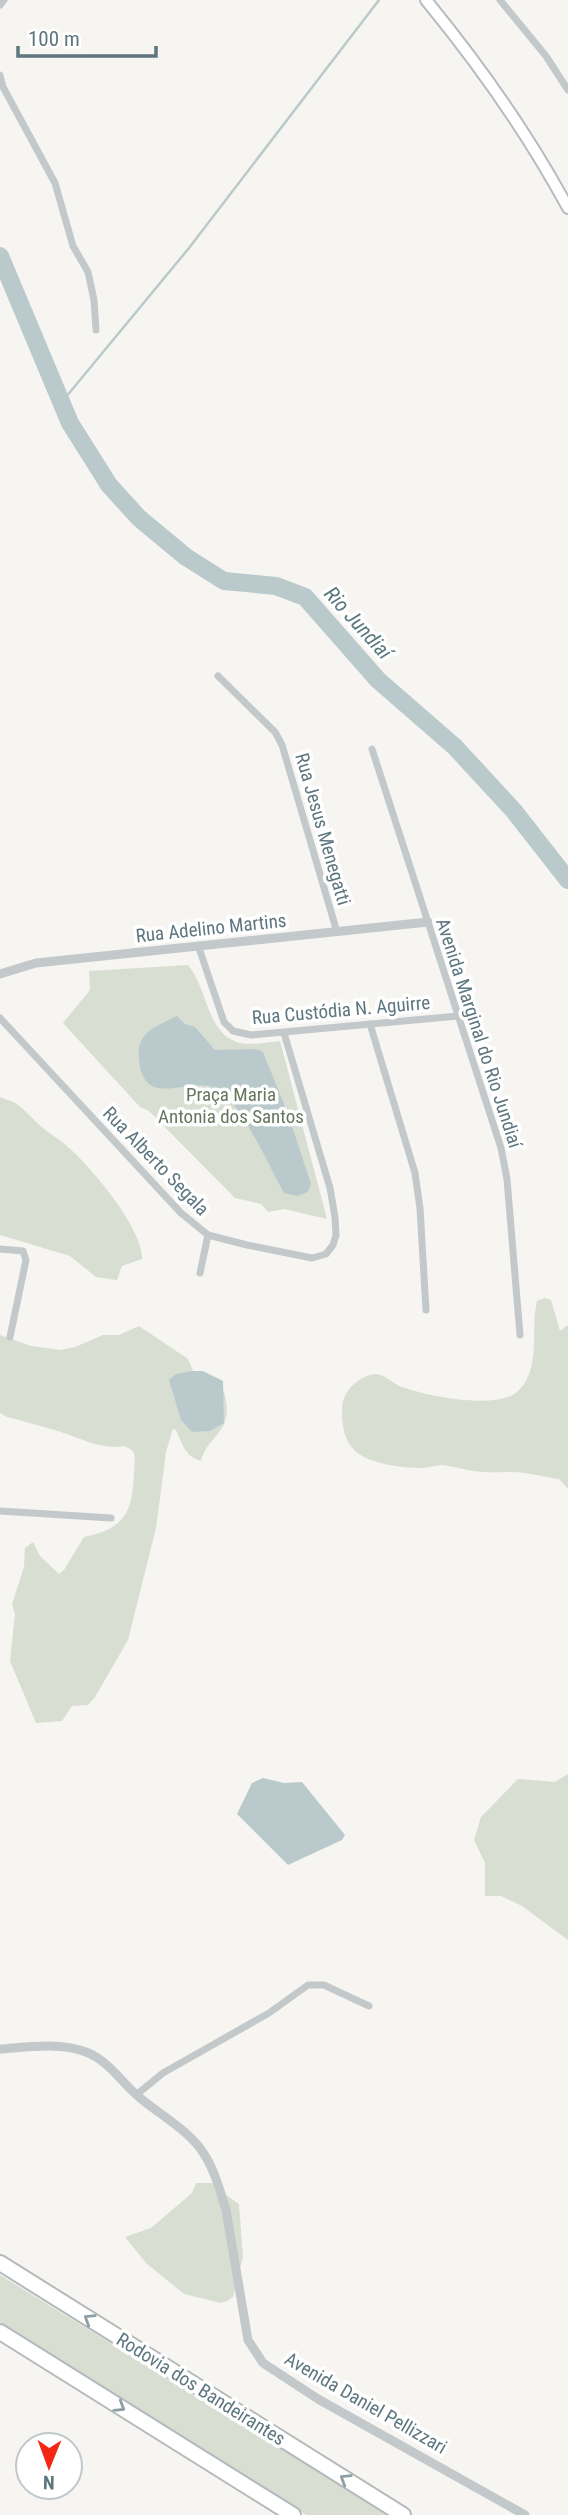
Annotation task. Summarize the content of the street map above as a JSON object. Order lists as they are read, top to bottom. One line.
{"streets":{"highway":["Rodovia dos Bandeirantes"],"street":["Rua Jesus Menegatti","Rua Adelino Martins","Rua Custódia N. Aguirre","Avenida Marginal do Rio Jundiaí","Rua Alberto Segala","Avenida Daniel Pellizzari"]},"crossings":[["Rua Jesus Menegatti","Rua Adelino Martins"],["Rua Adelino Martins","Rua Custódia N. Aguirre"],["Rua Adelino Martins","Avenida Marginal do Rio Jundiaí"],["Rua Custódia N. Aguirre","Avenida Marginal do Rio Jundiaí"],["Rua Custódia N. Aguirre","Rua Alberto Segala"]],"water":["Rio Jundiaí"],"parks":["Praça Maria Antonia dos Santos"],"scale_bar":"100 m","north":"bottom"}
